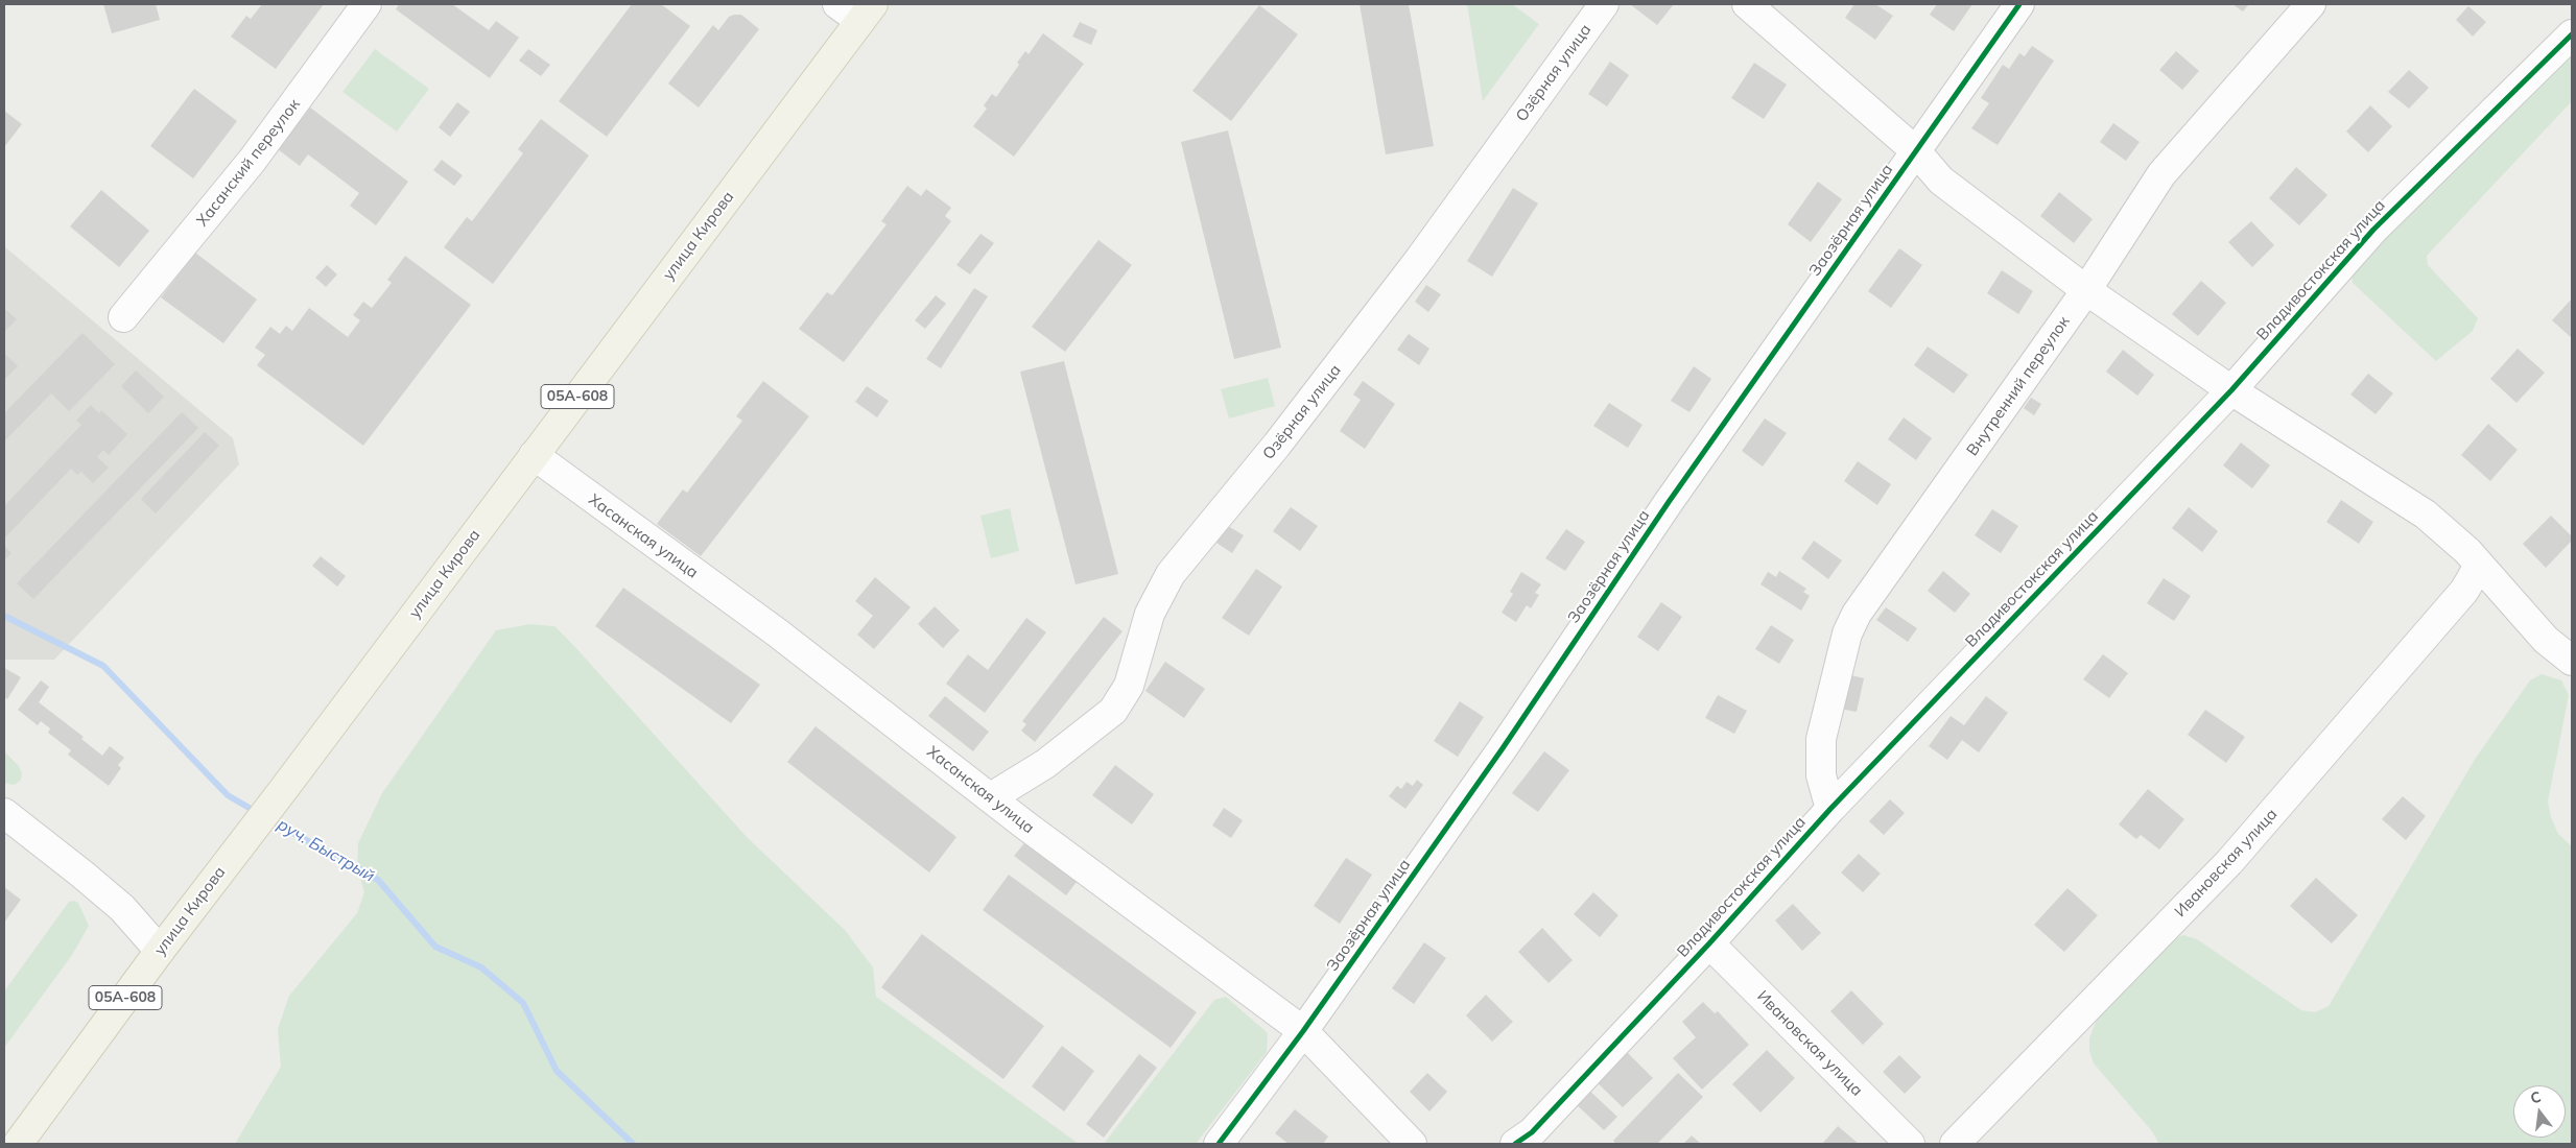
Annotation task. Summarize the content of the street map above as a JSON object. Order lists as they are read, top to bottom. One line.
{"streets":{"main road":["улица Кирова","05А-608"],"street":["Озёрная улица","Хасанский переулок","Заозёрная улица","Владивостокская улица","Внутренний переулок","Хасанская улица","Ивановская улица"]},"crossings":[["Озёрная улица","Хасанская улица"],["Заозёрная улица","Хасанская улица"],["улица Кирова","Хасанская улица"],["Владивостокская улица","Внутренний переулок"],["Владивостокская улица","Ивановская улица"]],"water":["руч. Быстрый"],"north":"top"}
